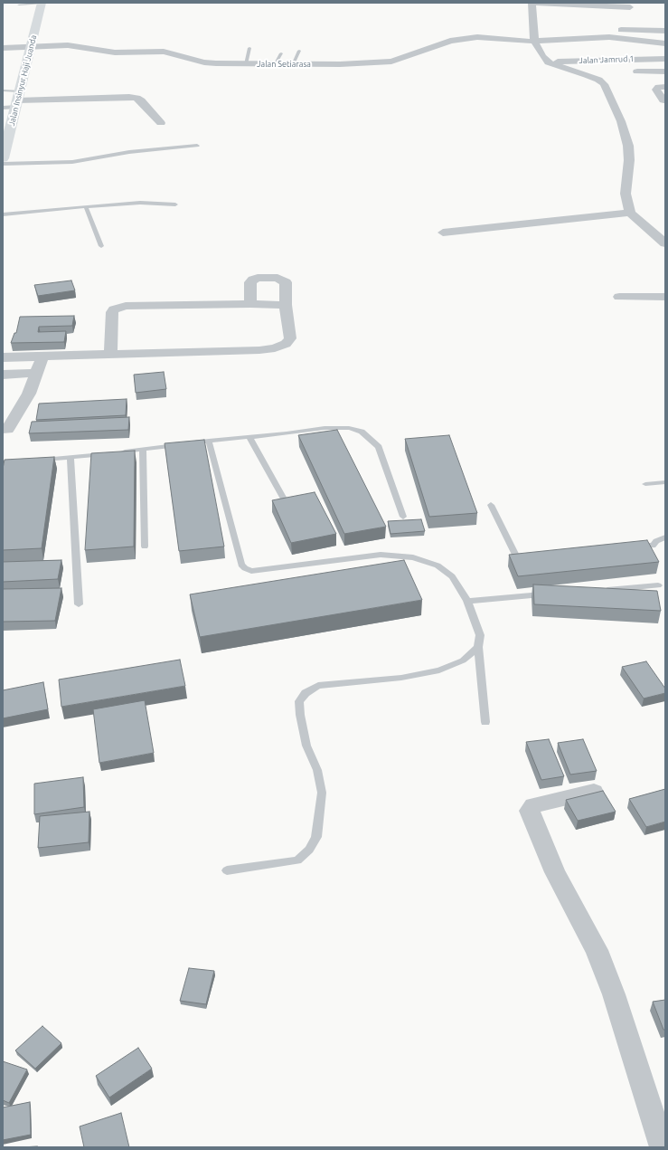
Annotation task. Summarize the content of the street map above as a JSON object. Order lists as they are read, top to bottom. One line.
{"streets":{"main road":["Jalan Insinyur Haji Juanda"],"street":["Jalan Jamrud 1","Jalan Setiarasa"]},"crossings":[["Jalan Setiarasa","Jalan Insinyur Haji Juanda"]]}
